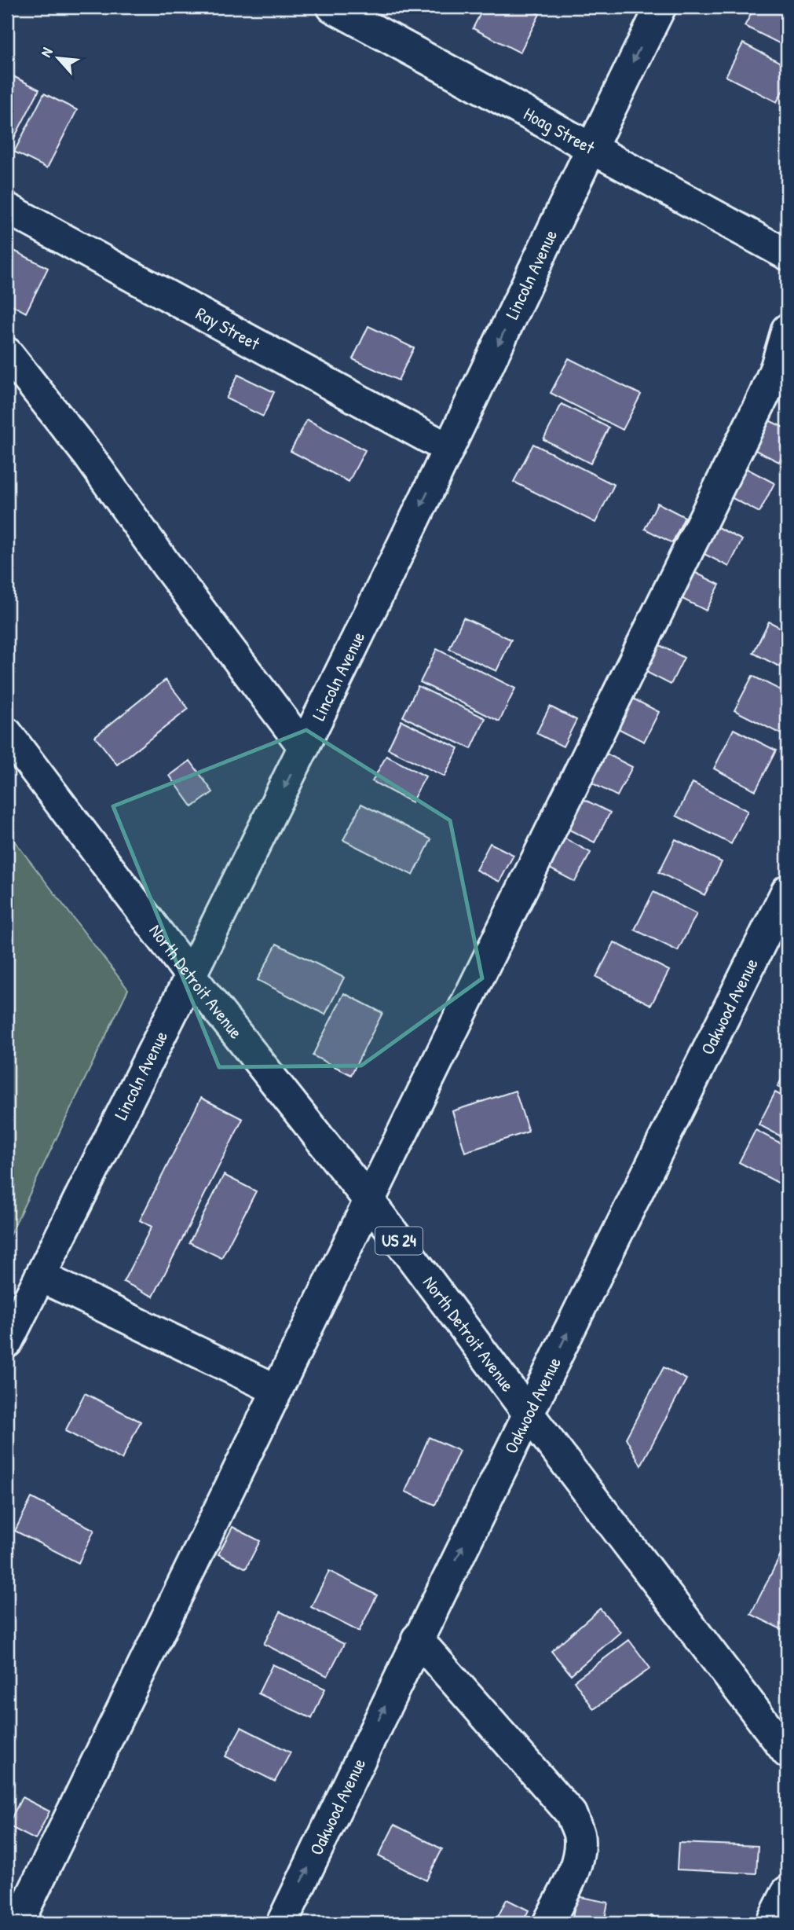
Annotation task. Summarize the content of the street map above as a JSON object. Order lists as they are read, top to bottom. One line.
{"streets":{"street":["Hoag Street","Lincoln Avenue","Ray Street","North Detroit Avenue","Oakwood Avenue","US 24"]},"crossings":[["Hoag Street","Lincoln Avenue"],["Lincoln Avenue","Ray Street"],["Lincoln Avenue","North Detroit Avenue"],["North Detroit Avenue","Oakwood Avenue"]],"north":"top left"}
